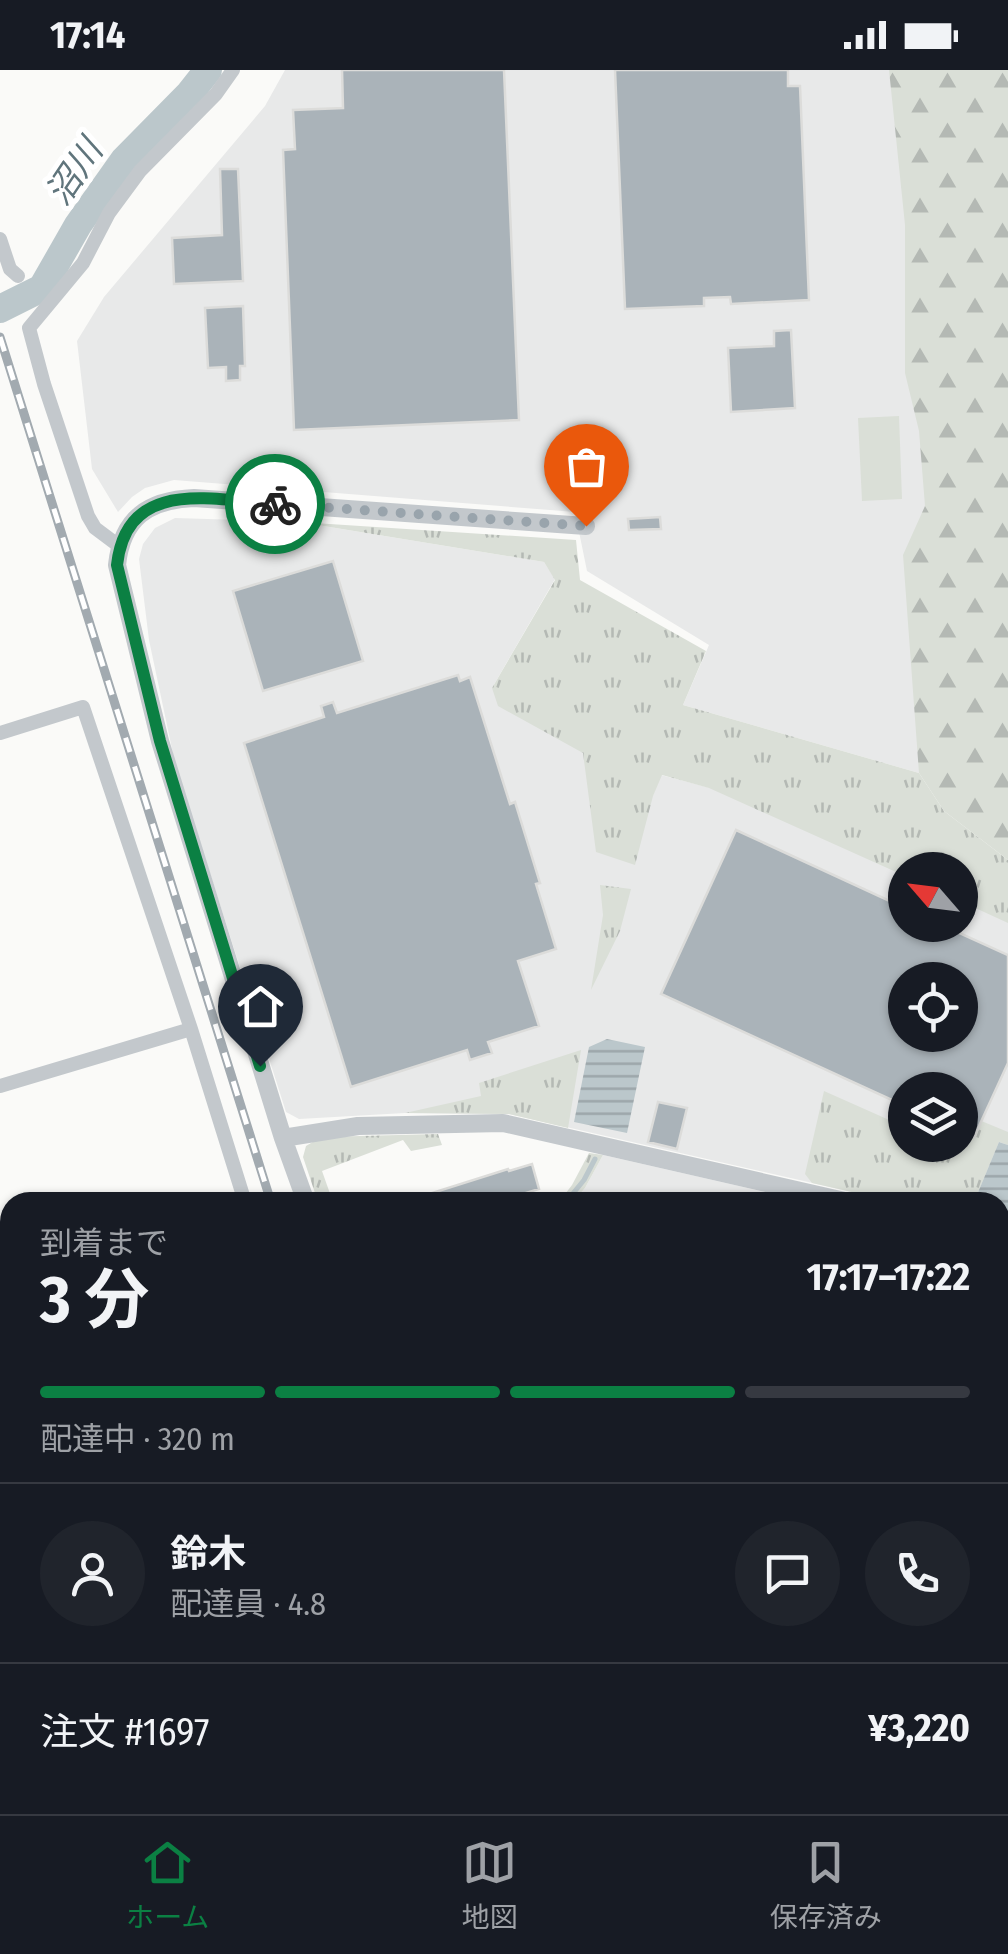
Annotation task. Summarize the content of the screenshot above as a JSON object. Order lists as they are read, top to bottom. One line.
{"water":["沼川"],"north":"top left","page":{"status":"17:14","heading":["3 分","到着まで","17:17–17:22"],"panel":["鈴木","配達員 · 4.8","注文 #1697","¥3,220"],"bar":"配達中 · 320 m","tabs":["ホーム","地図","保存済み"]}}
